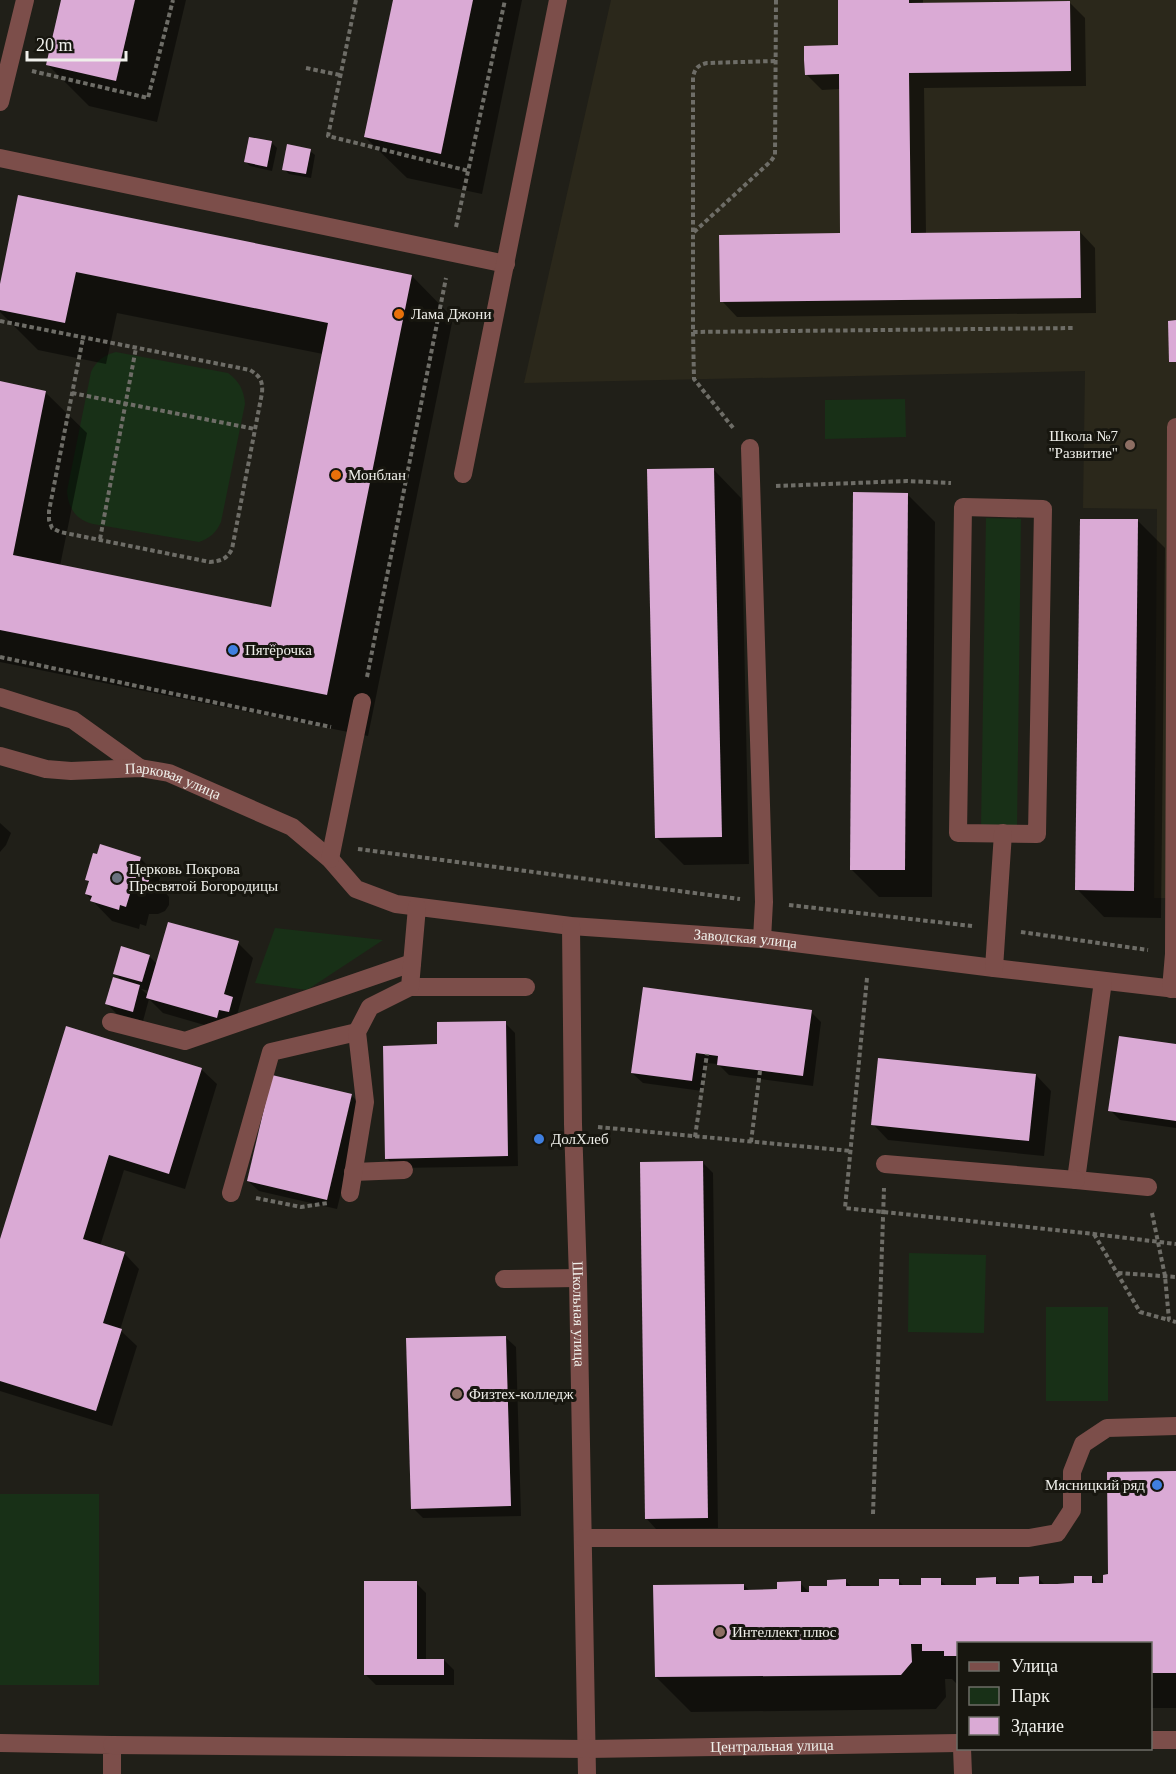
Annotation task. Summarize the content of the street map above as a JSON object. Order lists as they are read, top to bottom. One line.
{"streets":{"street":["Парковая улица","Заводская улица","Школьная улица","Центральная улица"]},"crossings":[["Парковая улица","Заводская улица"],["Заводская улица","Школьная улица"],["Школьная улица","Центральная улица"]],"places":["Лама Джони","Школа №7 \"Развитие\"","Монблан","Пятёрочка","Церковь Покрова Пресвятой Богородицы","ДолХлеб","Физтех-колледж","Мясницкий ряд","Интеллект плюс"],"legend":["Улица","Парк","Здание"],"scale_bar":"20 m"}
